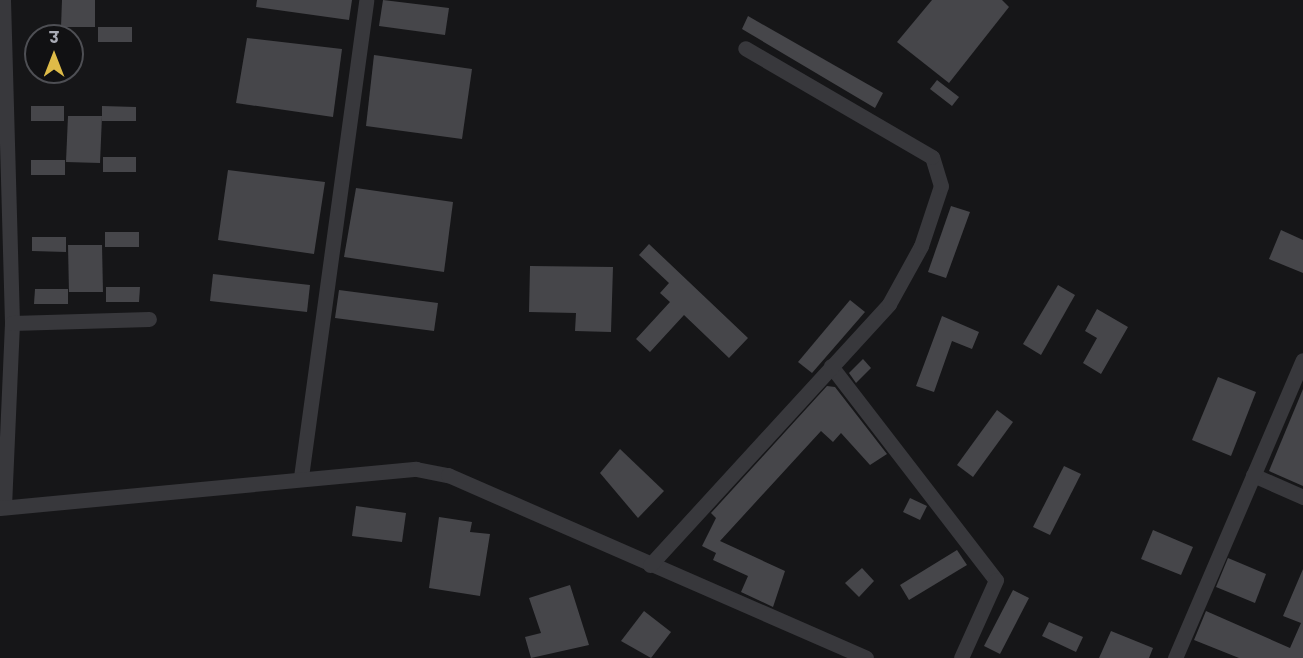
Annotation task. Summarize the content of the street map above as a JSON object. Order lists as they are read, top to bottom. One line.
{"north":"top"}
